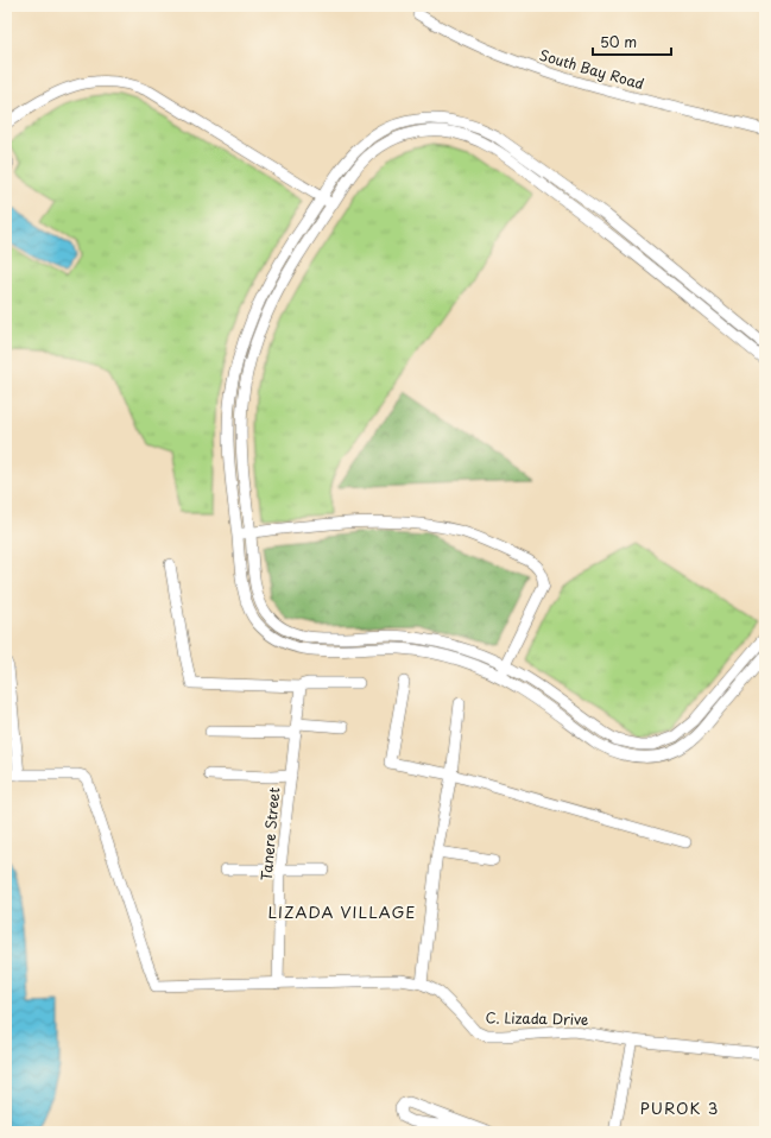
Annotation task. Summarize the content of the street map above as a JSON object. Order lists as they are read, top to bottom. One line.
{"streets":{"street":["South Bay Road","Tanere Street","C. Lizada Drive"]},"crossings":[["Tanere Street","C. Lizada Drive"]],"districts":["LIZADA VILLAGE","PUROK 3"],"scale_bar":"50 m"}
